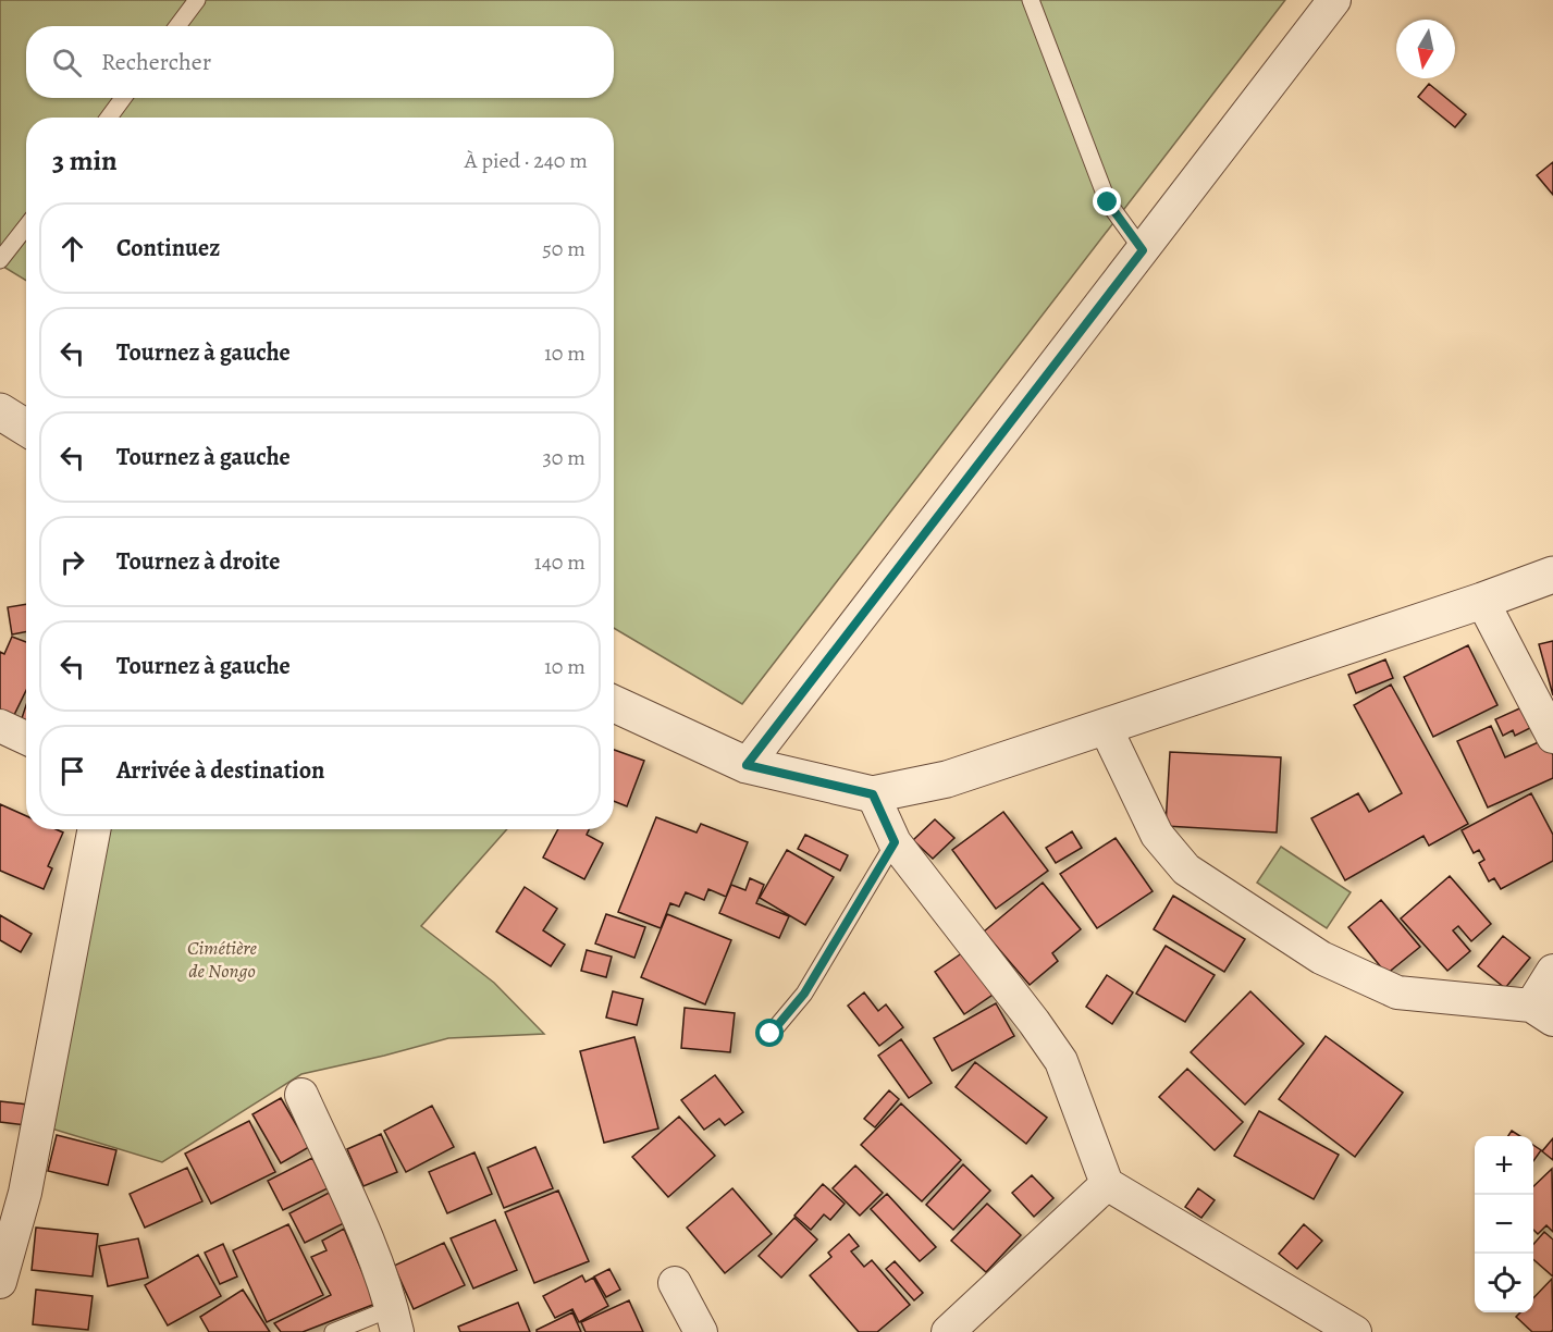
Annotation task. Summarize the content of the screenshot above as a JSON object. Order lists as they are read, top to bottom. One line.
{"parks":["Cimétière de Nongo"],"north":"bottom","page":{"search":"Rechercher","heading":["3 min","À pied · 240 m"],"list":[["Continuez","50 m"],["Tournez à gauche","10 m"],["Tournez à gauche","30 m"],["Tournez à droite","140 m"],["Tournez à gauche","10 m"],"Arrivée à destination"],"map_buttons":["+","−"]}}
